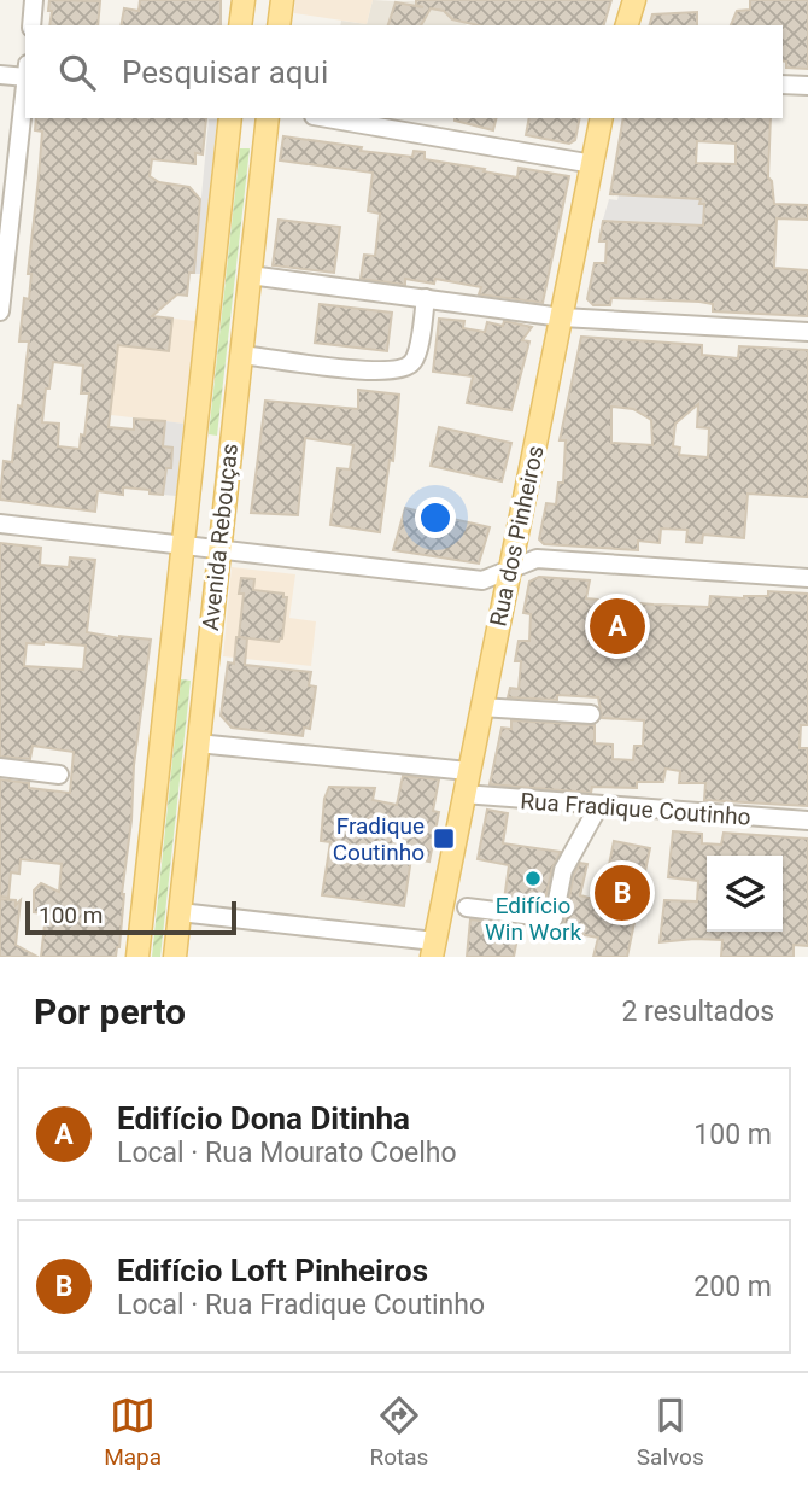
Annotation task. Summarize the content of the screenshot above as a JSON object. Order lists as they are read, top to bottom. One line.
{"streets":{"main road":["Rua dos Pinheiros","Avenida Rebouças"],"street":["Rua Fradique Coutinho"]},"crossings":[["Rua dos Pinheiros","Rua Fradique Coutinho"]],"places":{"transit":["Fradique Coutinho"],"other":["Edifício Win Work"]},"scale_bar":"100 m","page":{"search":"Pesquisar aqui","pins":["A","B"],"scale":"100 m","heading":["Por perto","2 resultados"],"list":[{"mark":"A","name":"Edifício Dona Ditinha","note":"Local · Rua Mourato Coelho","value":"100 m"},{"mark":"B","name":"Edifício Loft Pinheiros","note":"Local · Rua Fradique Coutinho","value":"200 m"}],"nav":["Mapa","Rotas","Salvos"]}}
